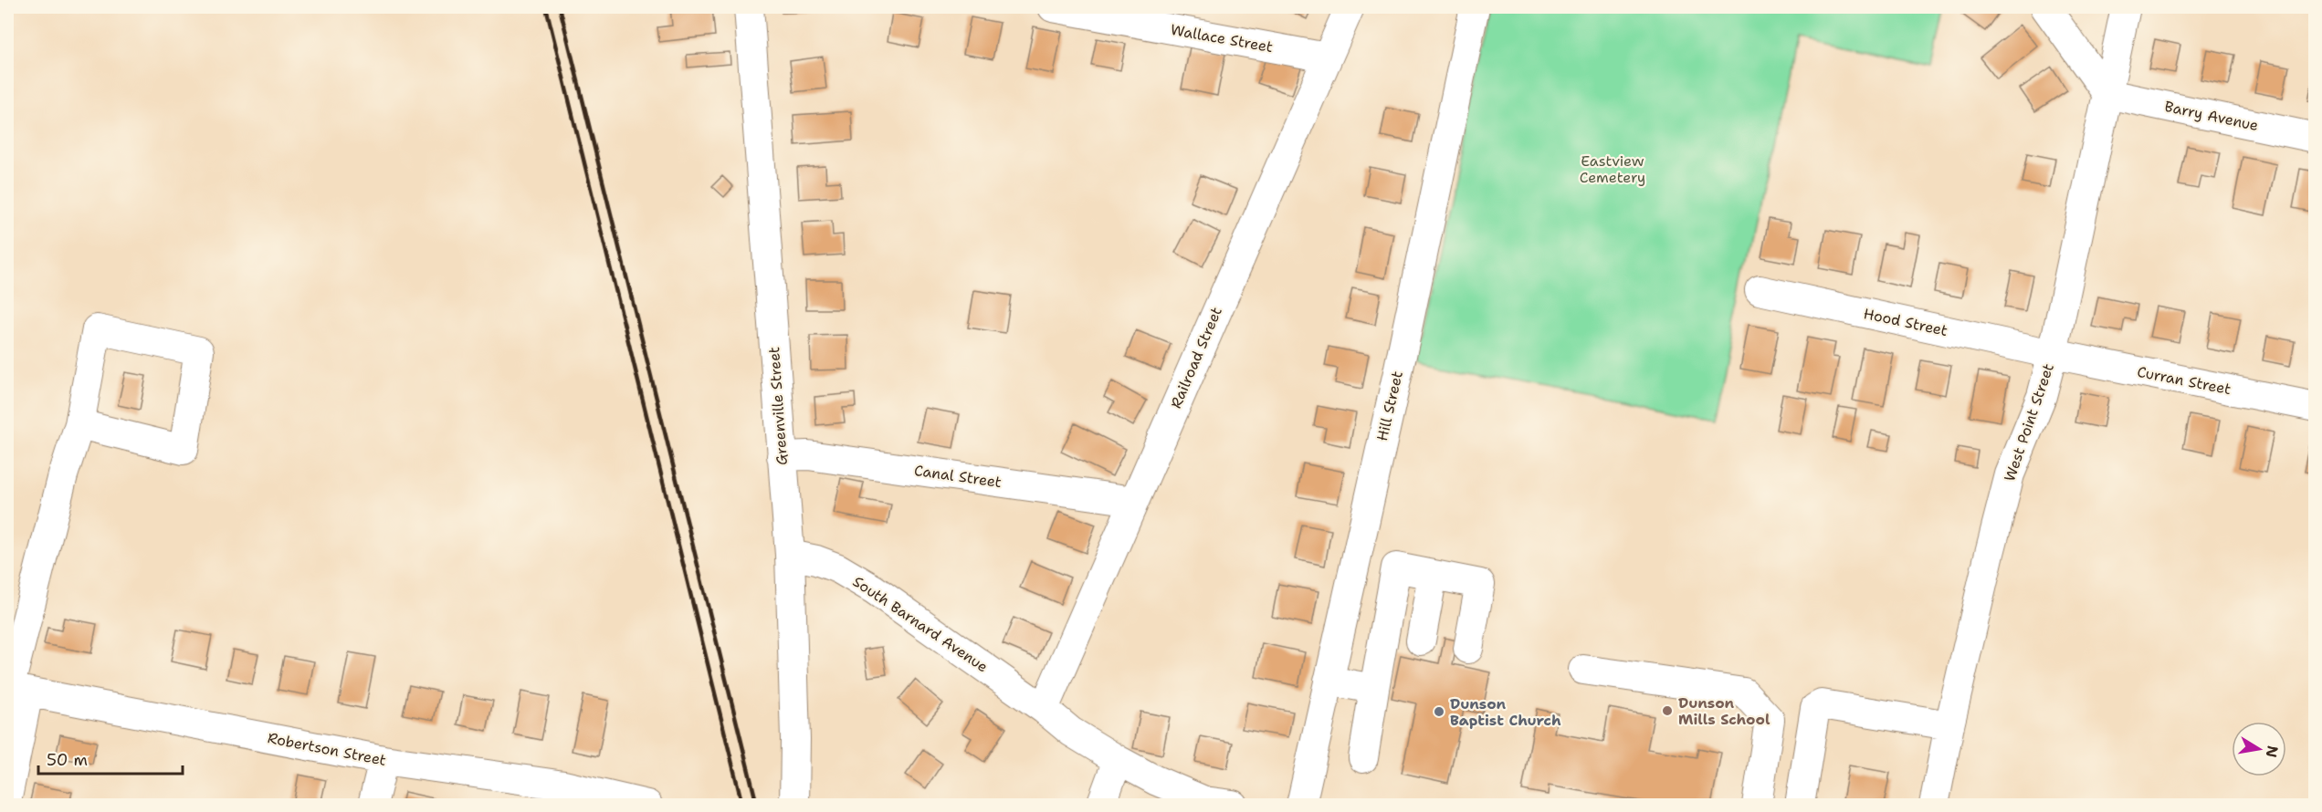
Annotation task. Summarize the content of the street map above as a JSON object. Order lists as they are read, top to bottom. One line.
{"streets":{"street":["Wallace Street","Barry Avenue","Hood Street","Railroad Street","Curran Street","Greenville Street","Hill Street","West Point Street","Canal Street","South Barnard Avenue","Robertson Street"]},"crossings":[["Wallace Street","Railroad Street"],["Barry Avenue","West Point Street"],["Hood Street","Curran Street"],["Hood Street","West Point Street"],["Railroad Street","Canal Street"],["Railroad Street","South Barnard Avenue"],["Curran Street","West Point Street"],["Greenville Street","Canal Street"],["Greenville Street","South Barnard Avenue"]],"parks":["Eastview Cemetery"],"places":["Dunson Mills School","Dunson Baptist Church"],"scale_bar":"50 m","north":"right"}
